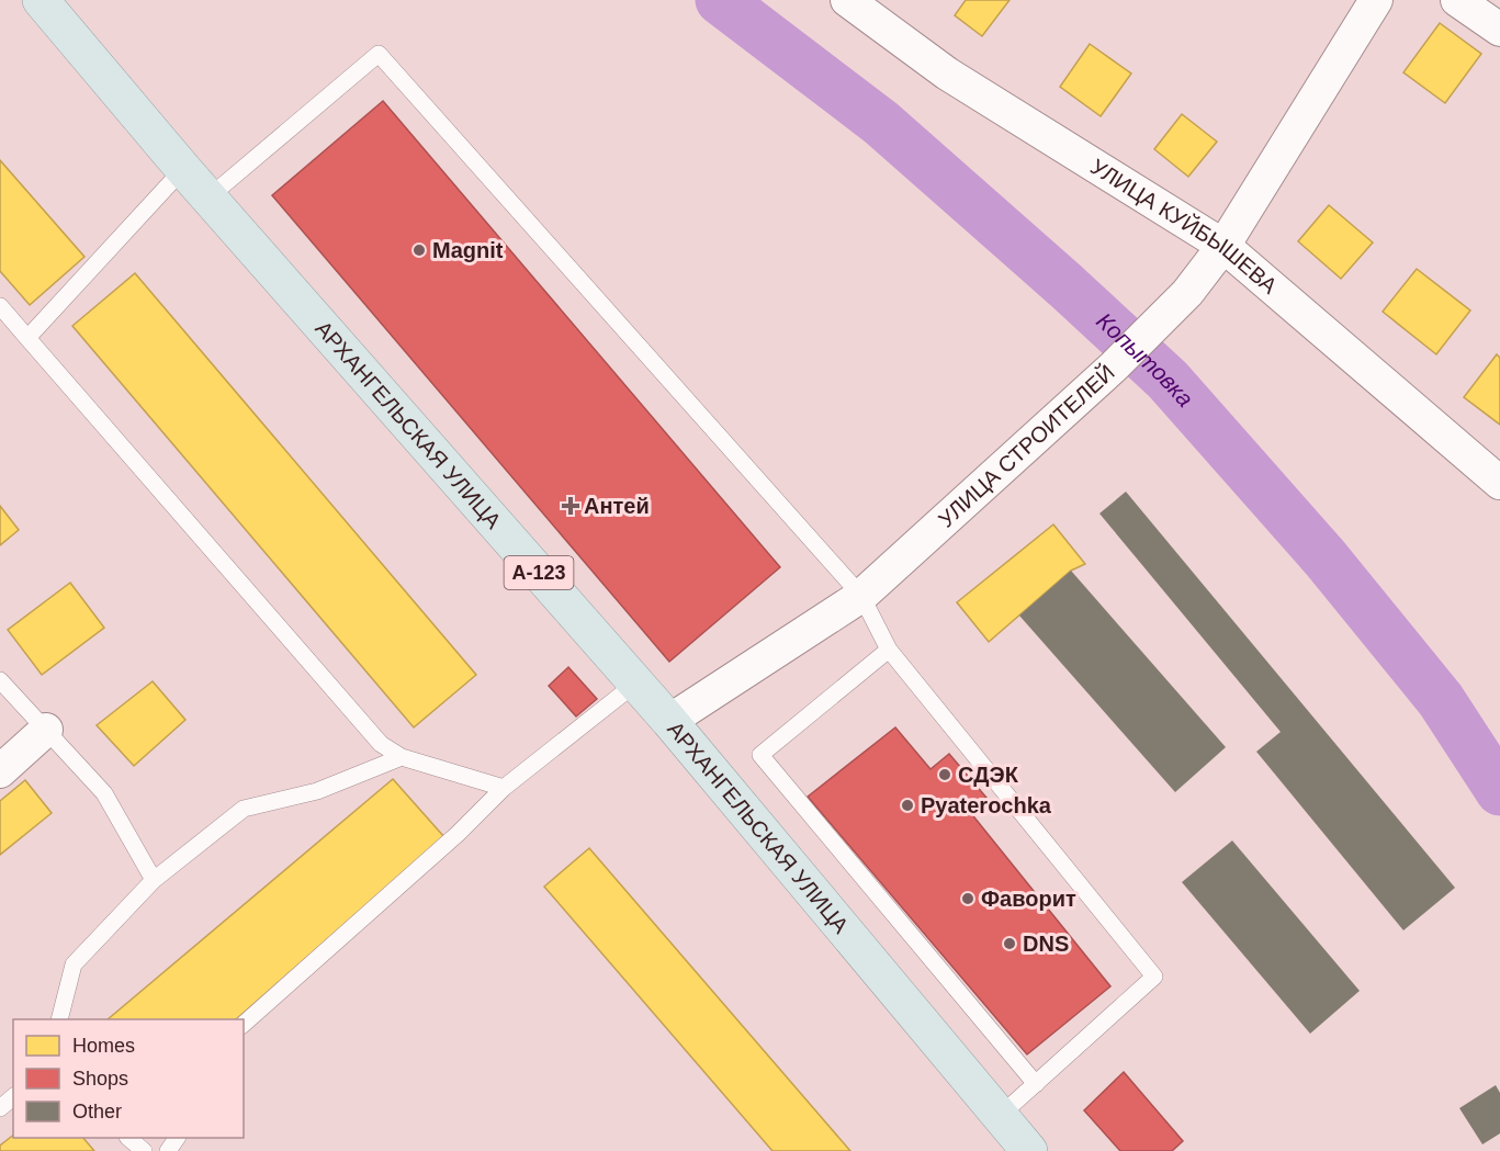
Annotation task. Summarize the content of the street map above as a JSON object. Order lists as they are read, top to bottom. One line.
{"streets":{"main road":["АРХАНГЕЛЬСКАЯ УЛИЦА","А-123"],"street":["УЛИЦА КУЙБЫШЕВА","УЛИЦА СТРОИТЕЛЕЙ"]},"crossings":[["УЛИЦА КУЙБЫШЕВА","УЛИЦА СТРОИТЕЛЕЙ"],["АРХАНГЕЛЬСКАЯ УЛИЦА","УЛИЦА СТРОИТЕЛЕЙ"]],"water":["Копытовка"],"places":{"other":["Magnit","СДЭК","Pyaterochka","Фаворит","DNS"],"health":["Антей"]},"legend":["Homes","Shops","Other"]}
